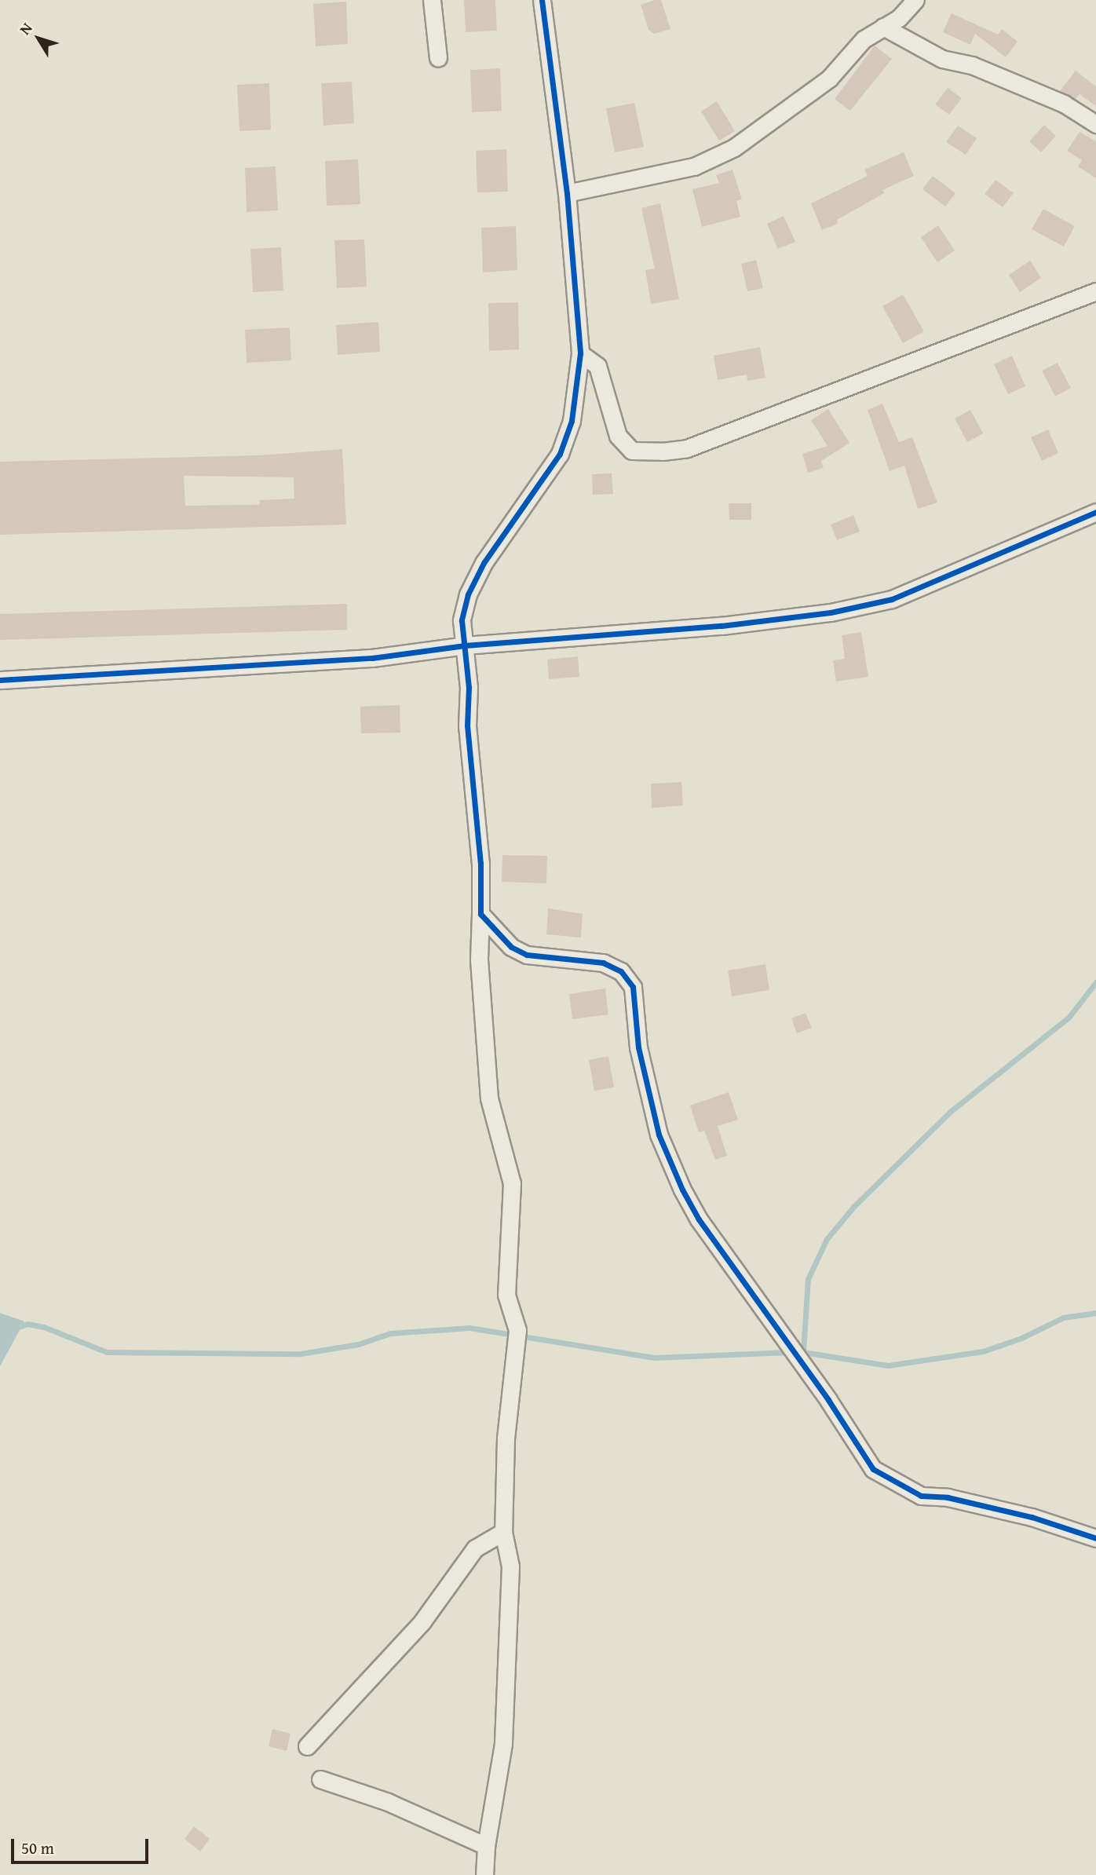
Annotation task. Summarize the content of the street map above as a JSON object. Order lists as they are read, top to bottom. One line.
{"scale_bar":"50 m","north":"top left"}
